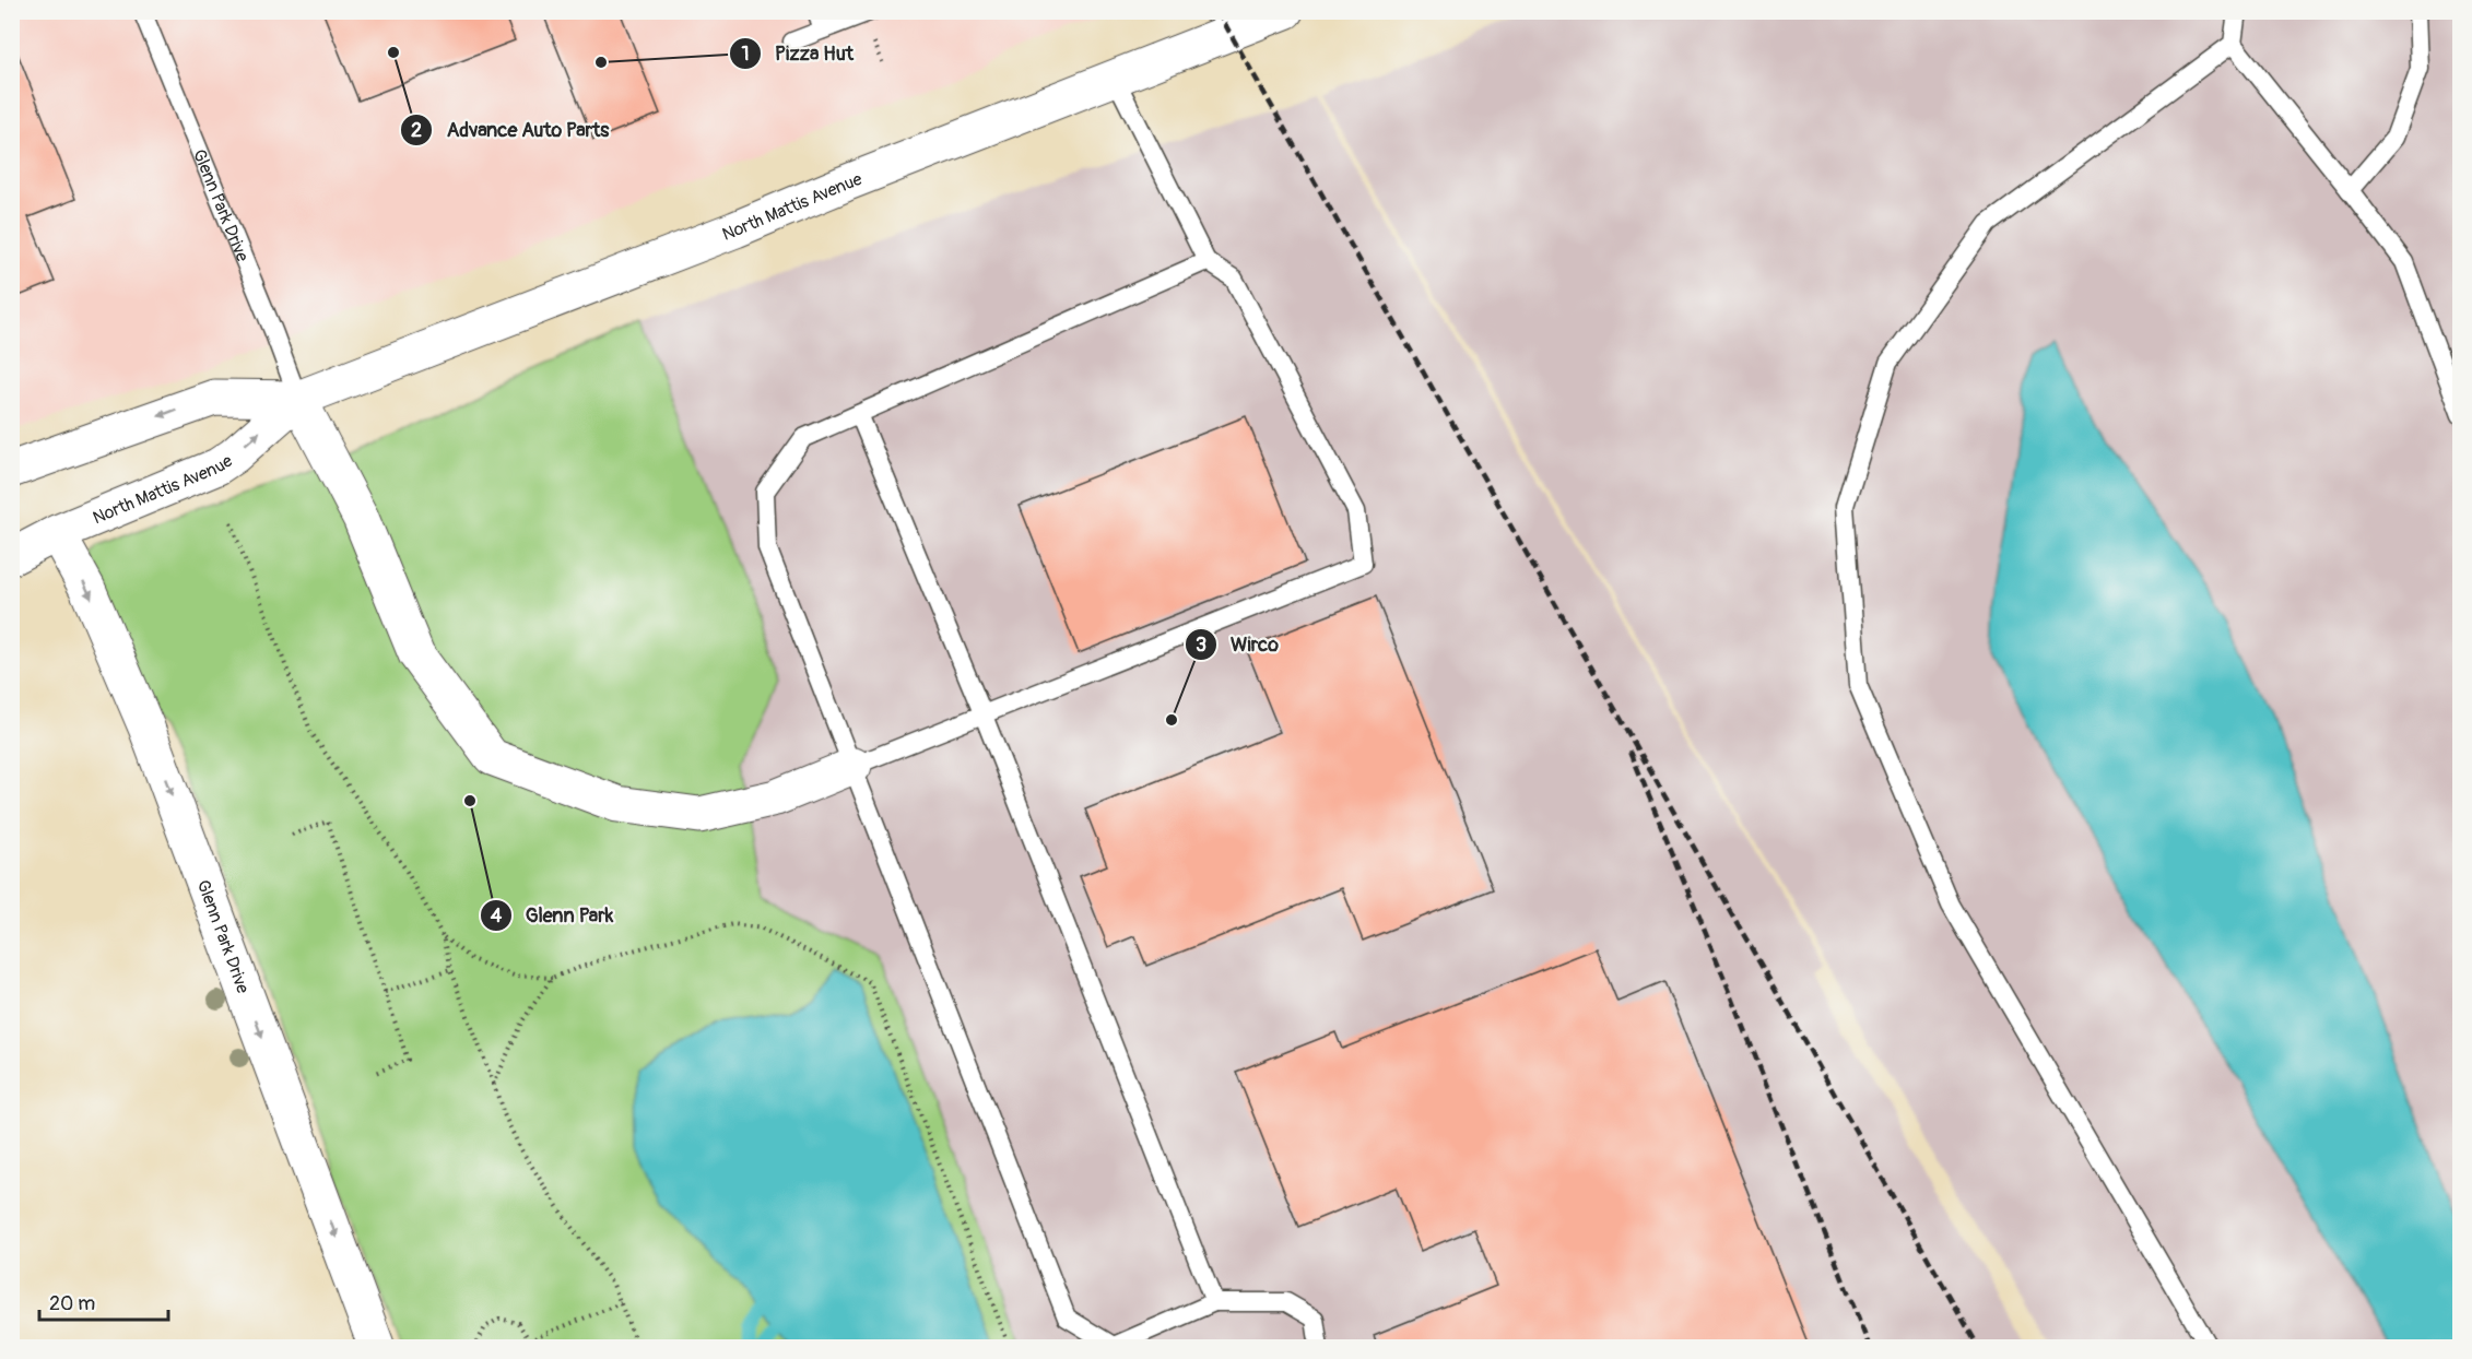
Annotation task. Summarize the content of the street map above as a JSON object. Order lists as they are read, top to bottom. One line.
{"streets":{"main road":["Glenn Park Drive","North Mattis Avenue"]},"crossings":[["Glenn Park Drive","North Mattis Avenue"]],"one_way":["Glenn Park Drive"],"places":["Advance Auto Parts","Pizza Hut","Wirco","Glenn Park"],"scale_bar":"20 m"}
